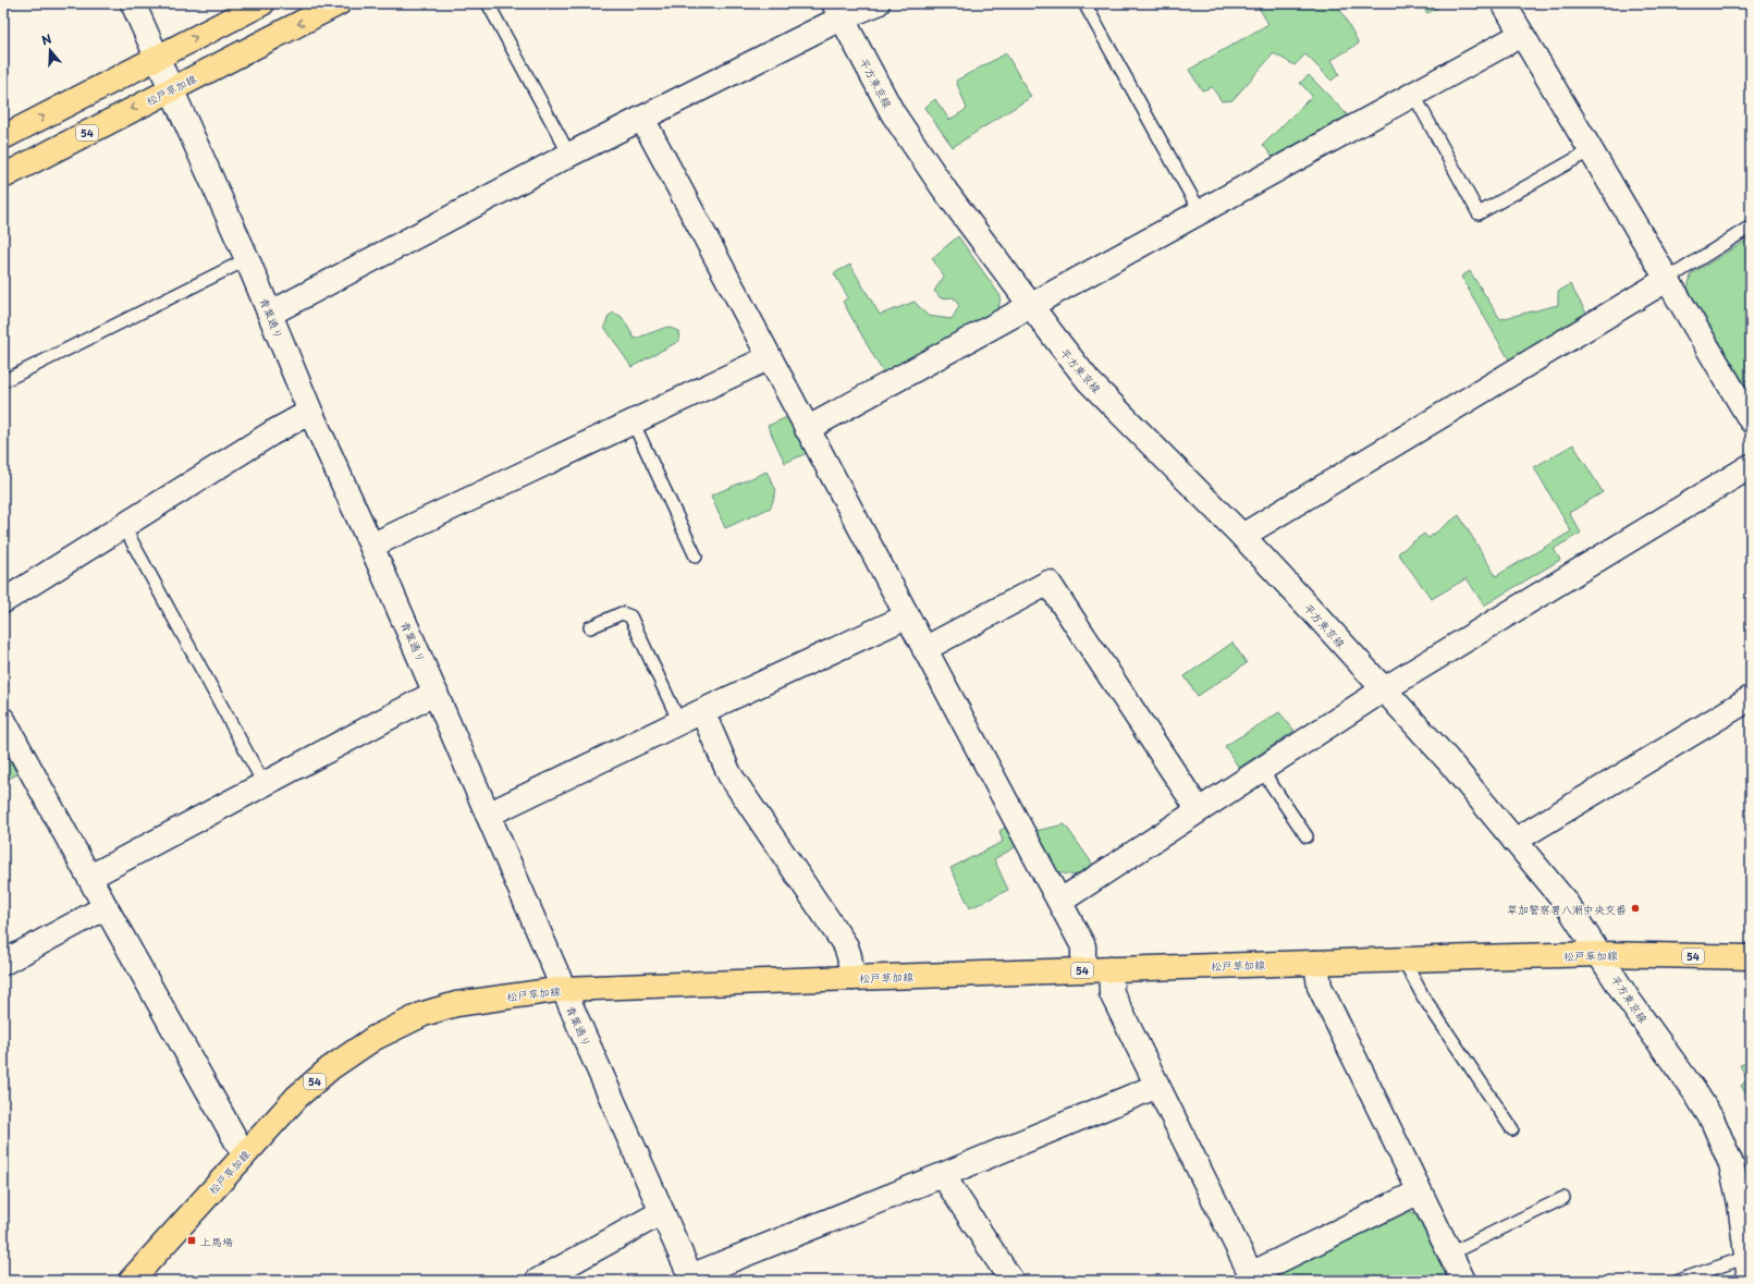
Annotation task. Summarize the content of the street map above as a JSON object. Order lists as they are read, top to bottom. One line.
{"streets":{"main road":["松戸草加線","54"],"street":["平方東京線","青葉通り"]},"crossings":[["平方東京線","松戸草加線"],["松戸草加線","青葉通り"]],"places":{"other":["草加警察署八潮中央交番"],"transit":["上馬場"]},"north":"top"}
